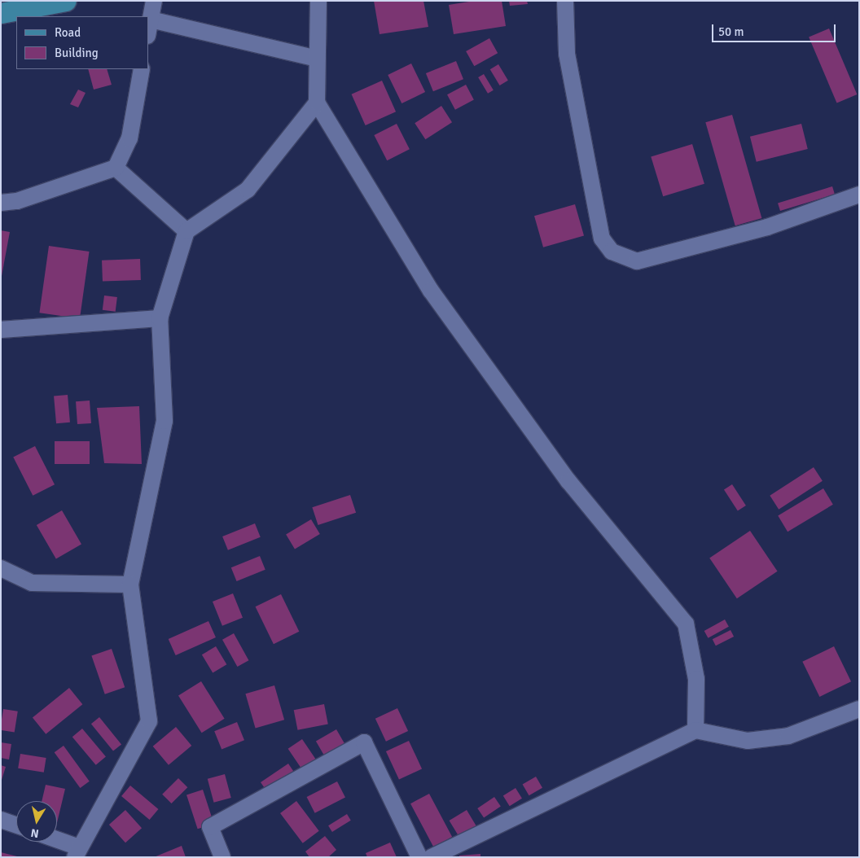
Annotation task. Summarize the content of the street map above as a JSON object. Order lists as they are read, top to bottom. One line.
{"legend":["Road","Building"],"scale_bar":"50 m","north":"bottom"}
